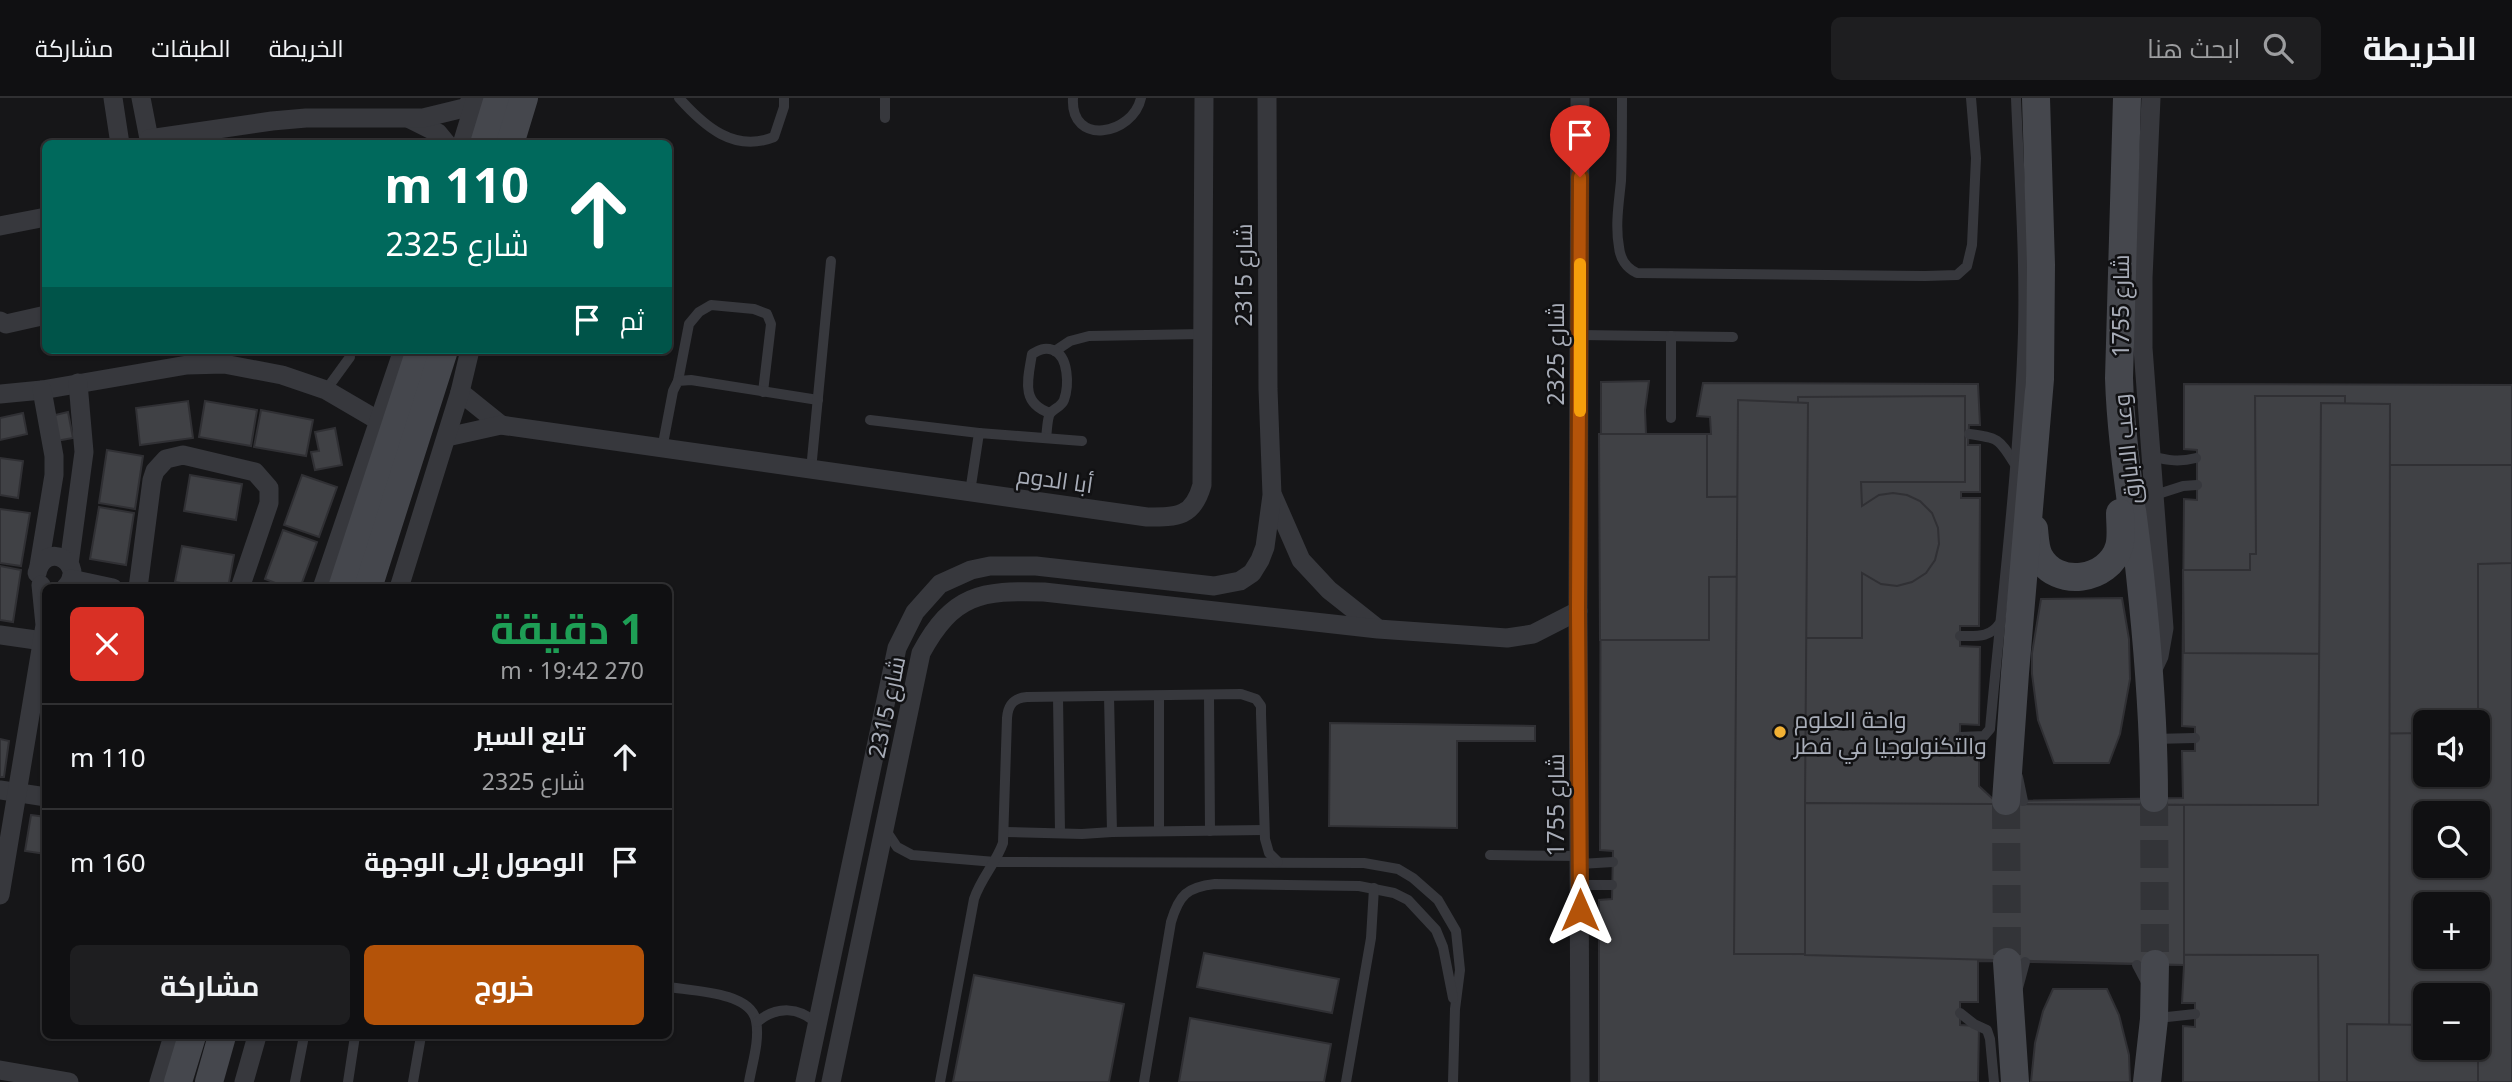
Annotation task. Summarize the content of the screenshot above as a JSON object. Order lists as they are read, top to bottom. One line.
{"streets":{"street":["شارع 2315","شارع 1755","شارع 2325","وعب الابارق","أبا الدوم"]},"crossings":[["شارع 2315","شارع 1755"],["شارع 2315","شارع 2325"],["شارع 1755","شارع 2325"],["شارع 1755","وعب الابارق"]],"places":["واحة العلوم والتكنولوجيا في قطر"],"page":{"header":"الخريطة","search":"ابحث هنا","nav":["الخريطة","الطبقات","مشاركة"],"turn":["110 m","شارع 2325"],"then":"ثم","heading":["1 دقيقة","270 m · 19:42"],"list":[{"name":"تابع السير","note":"شارع 2325","value":"110 m"},{"name":"الوصول إلى الوجهة","value":"160 m"}],"map_buttons":["+","−"],"buttons":["خروج","مشاركة"]}}
